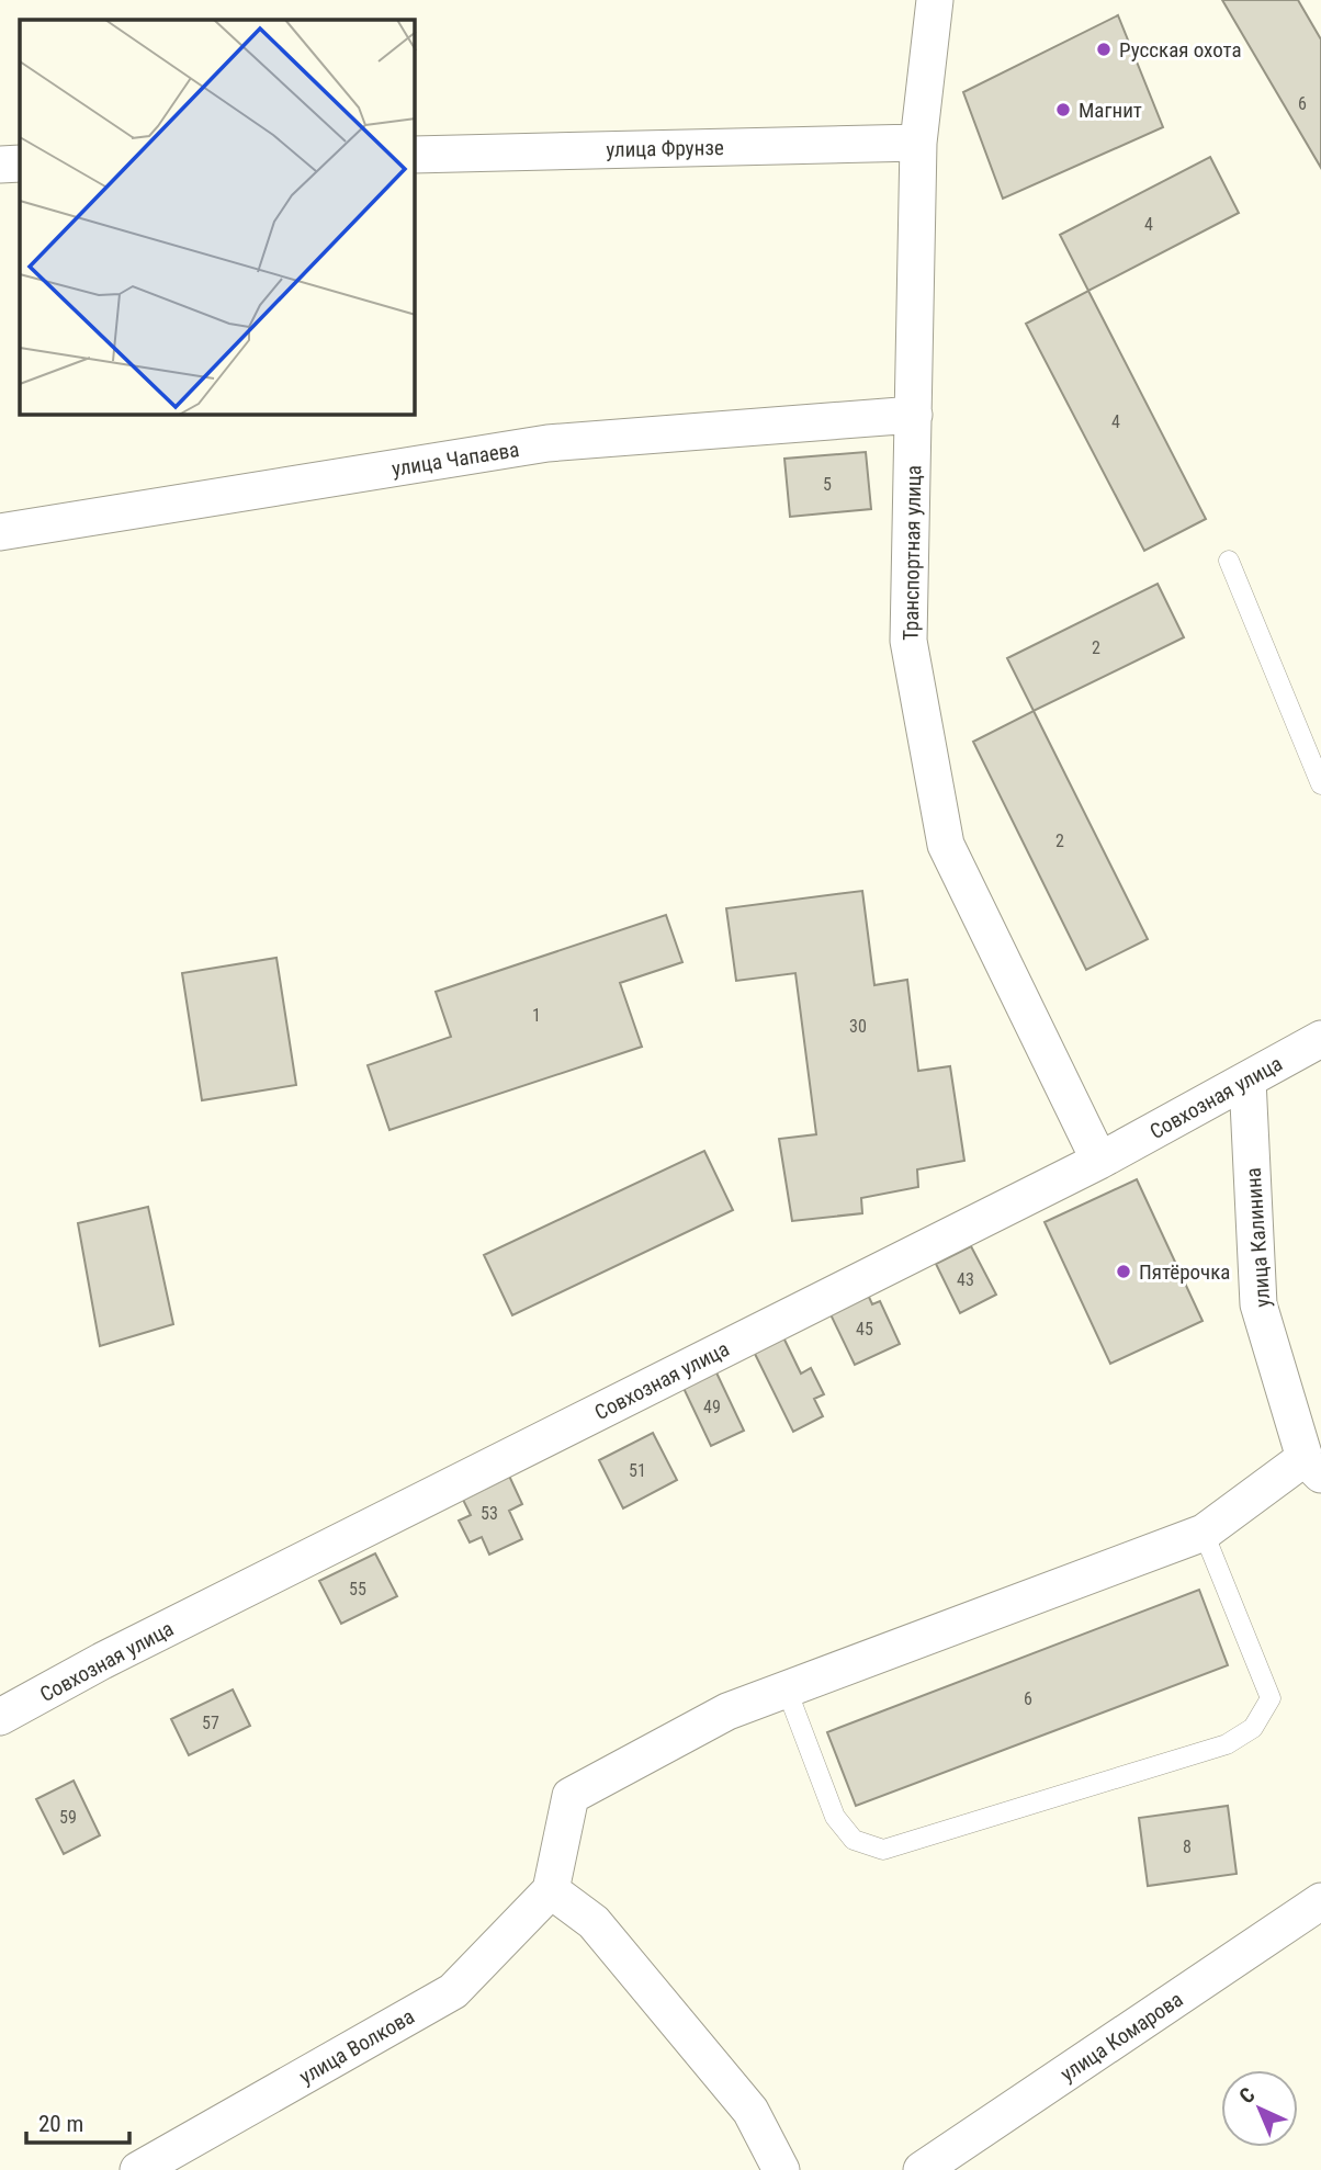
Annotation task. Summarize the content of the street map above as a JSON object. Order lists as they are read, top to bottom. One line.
{"streets":{"street":["улица Фрунзе","улица Чапаева","Транспортная улица","Совхозная улица","улица Калинина","улица Комарова","улица Волкова"]},"crossings":[["улица Фрунзе","Транспортная улица"],["улица Чапаева","Транспортная улица"],["Транспортная улица","Совхозная улица"],["Совхозная улица","улица Калинина"]],"places":["Русская охота","Магнит","Пятёрочка"],"house_numbers":["6","4","4","5","2","2","1","30","43","45","49","51","53","55","6","57","59","8"],"scale_bar":"20 m","north":"top left"}
